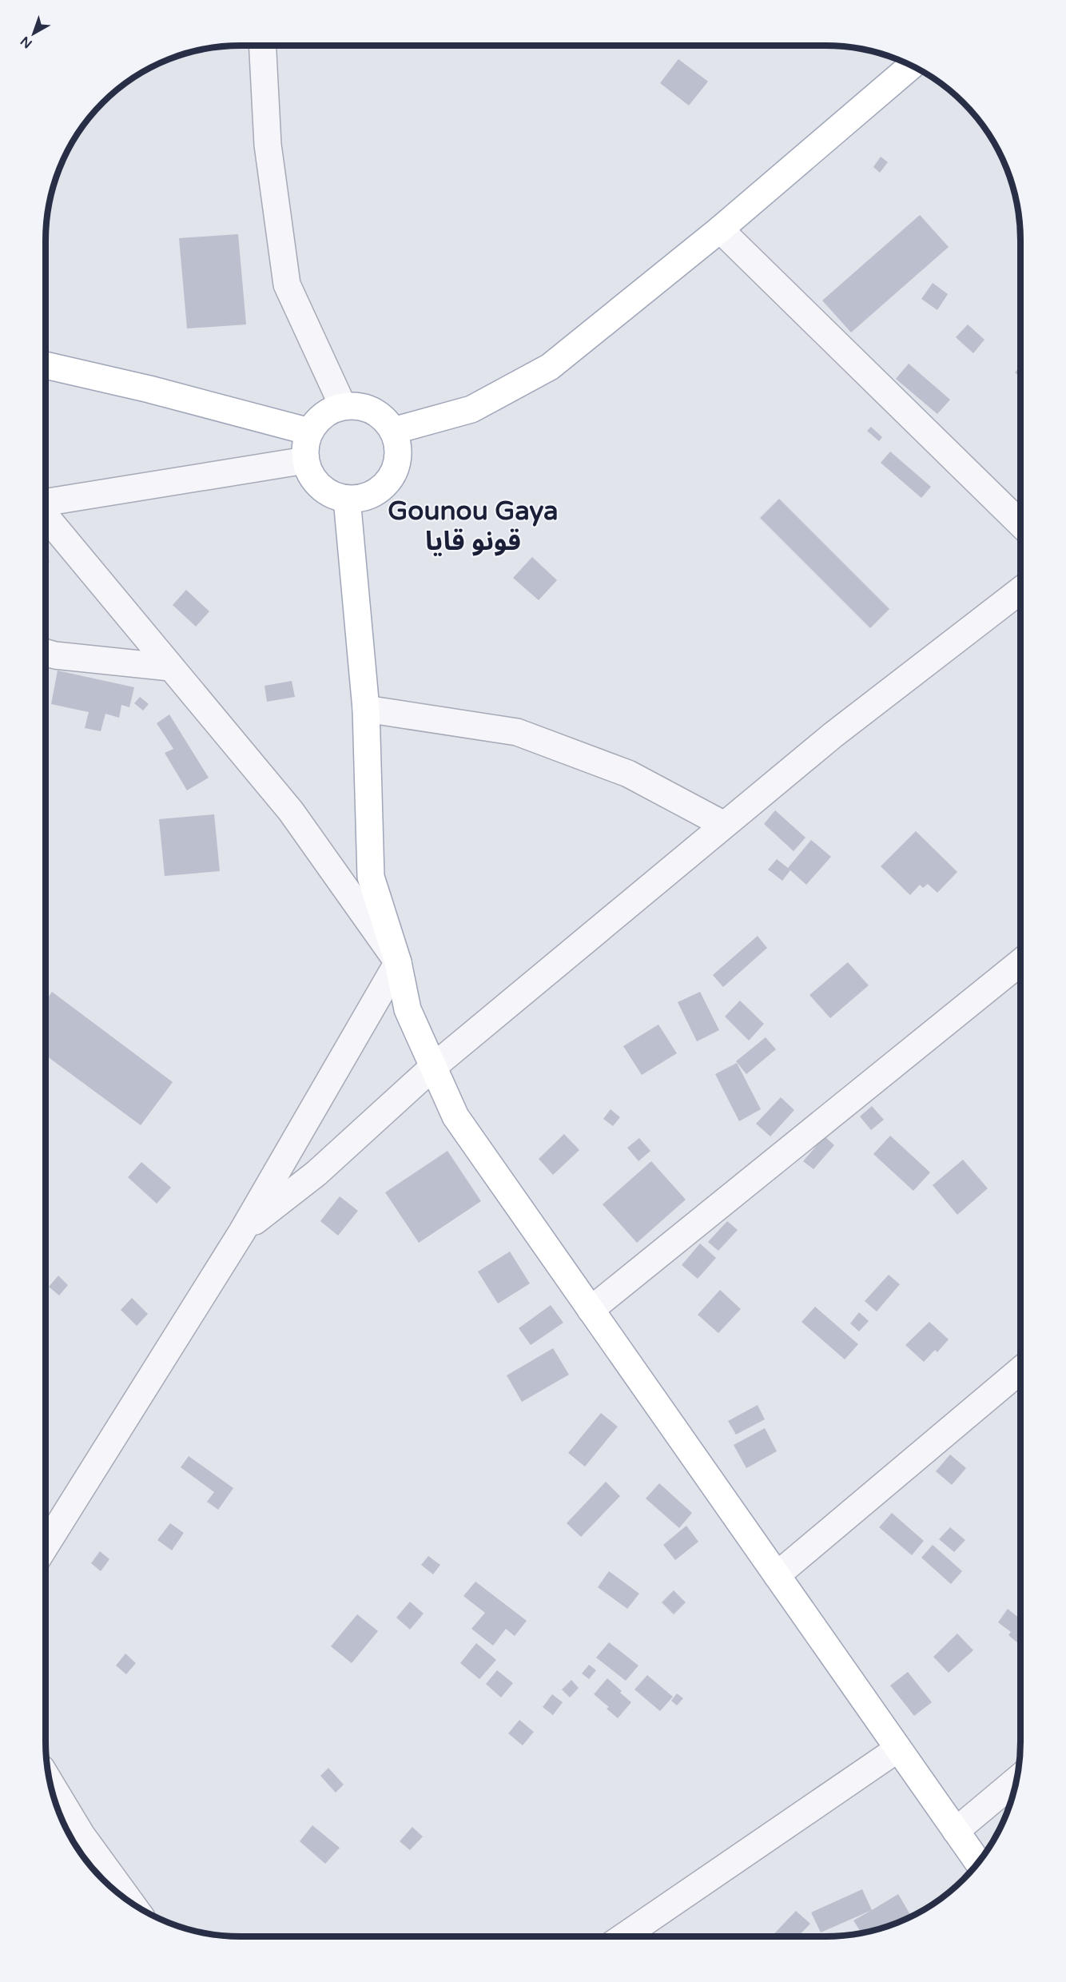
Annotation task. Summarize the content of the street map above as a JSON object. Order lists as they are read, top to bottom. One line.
{"districts":["Gounou Gaya قونو قايا"],"north":"bottom left"}
